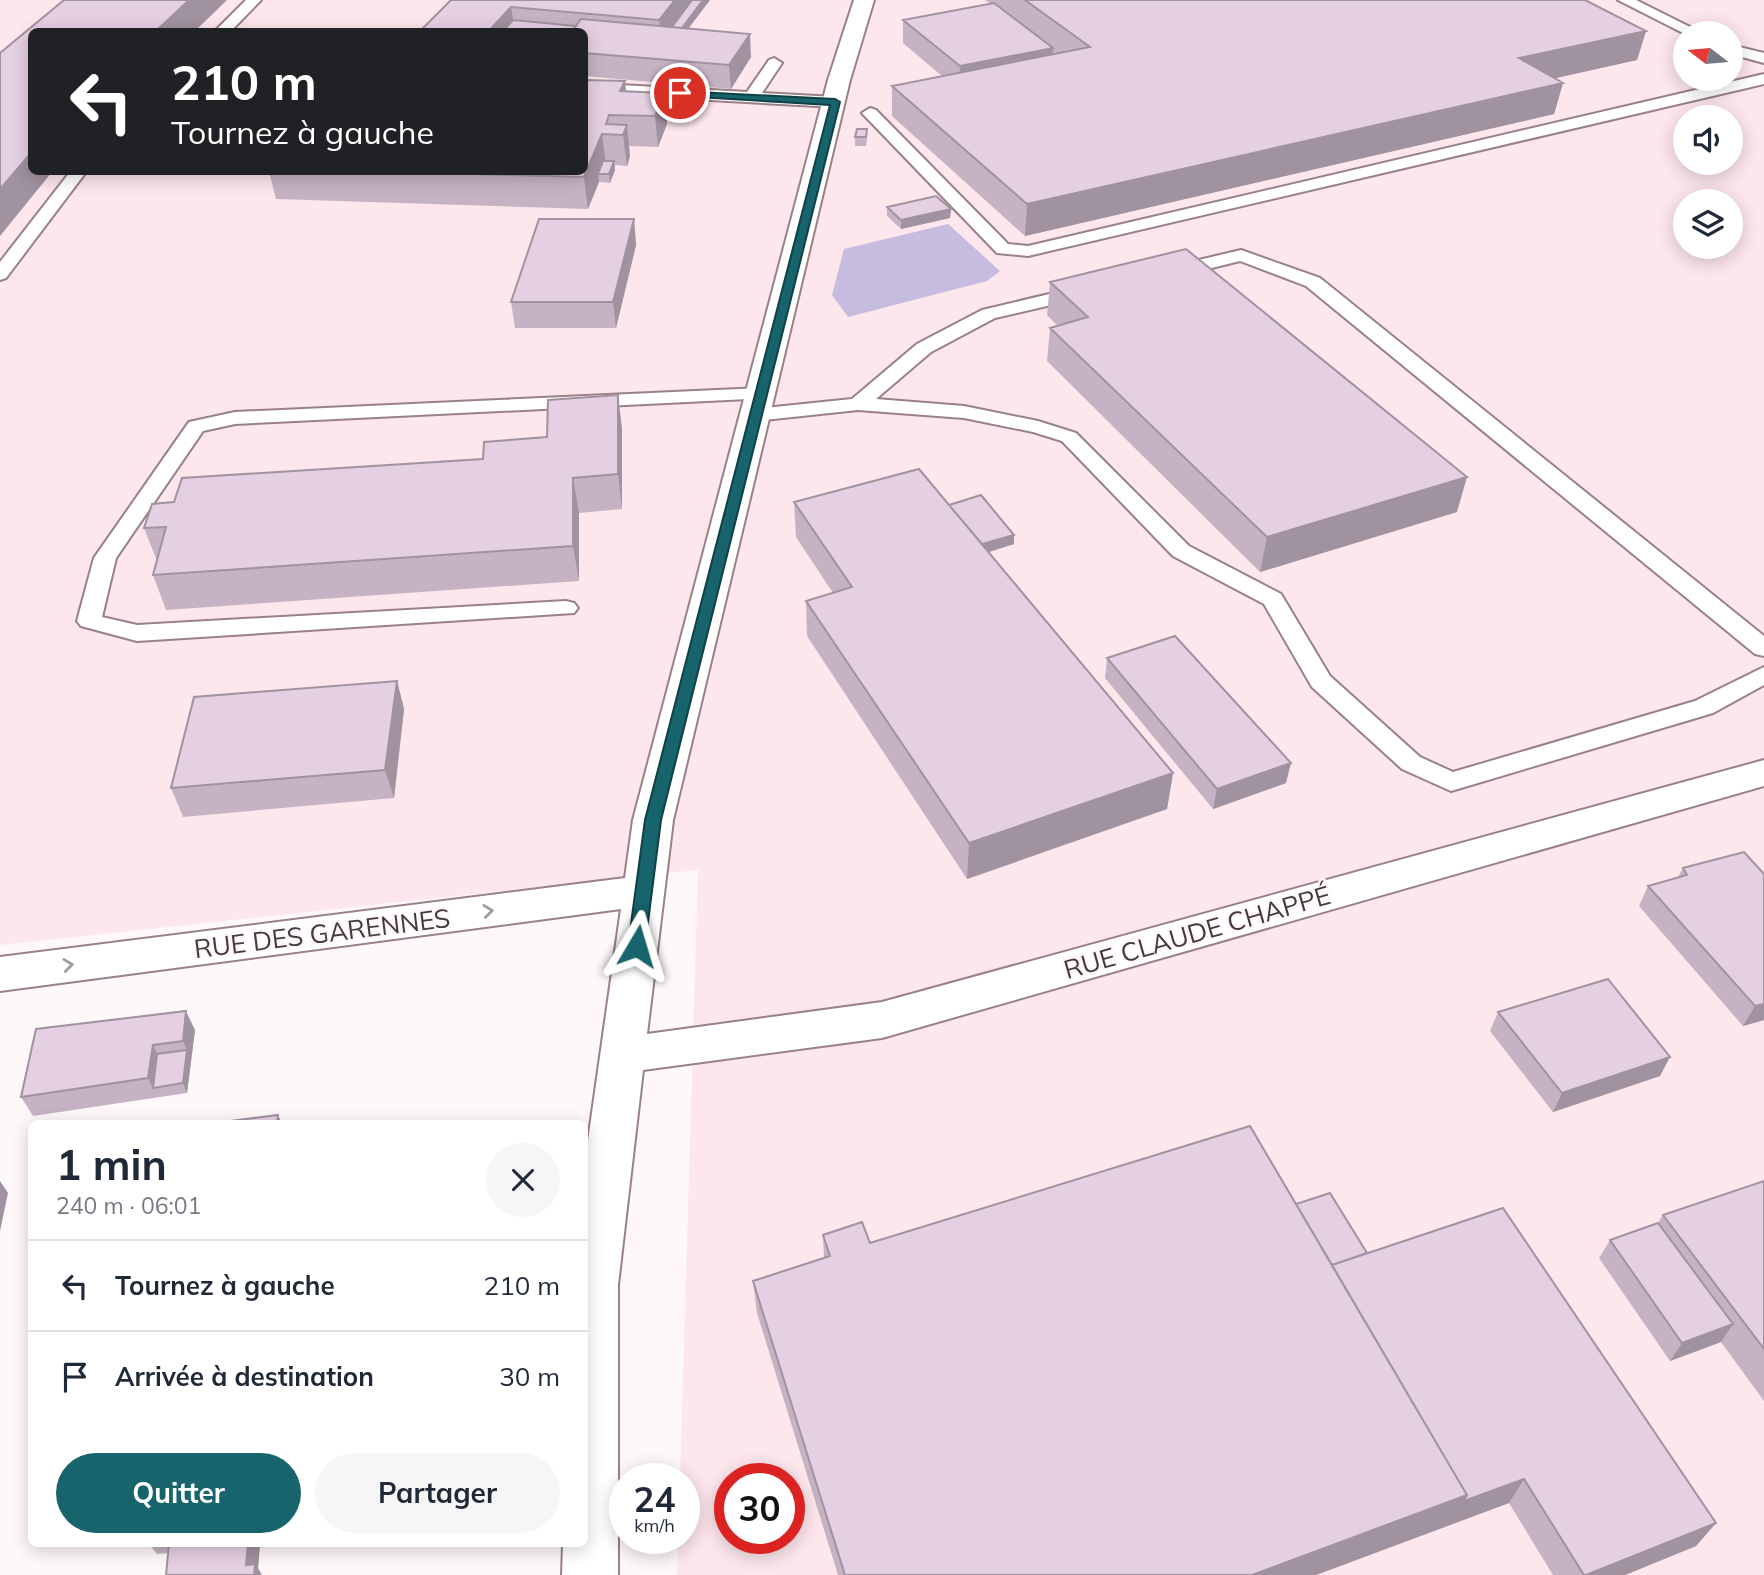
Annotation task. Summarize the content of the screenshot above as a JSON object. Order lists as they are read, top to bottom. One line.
{"streets":{"street":["RUE CLAUDE CHAPPÉ","RUE DES GARENNES"]},"one_way":["RUE DES GARENNES"],"north":"left","page":{"turn":["210 m","Tournez à gauche"],"heading":["1 min","240 m · 06:01"],"list":[{"name":"Tournez à gauche","value":"210 m"},{"name":"Arrivée à destination","value":"30 m"}],"buttons":["Quitter","Partager"],"speed":"24 km/h","limit":"30"}}
